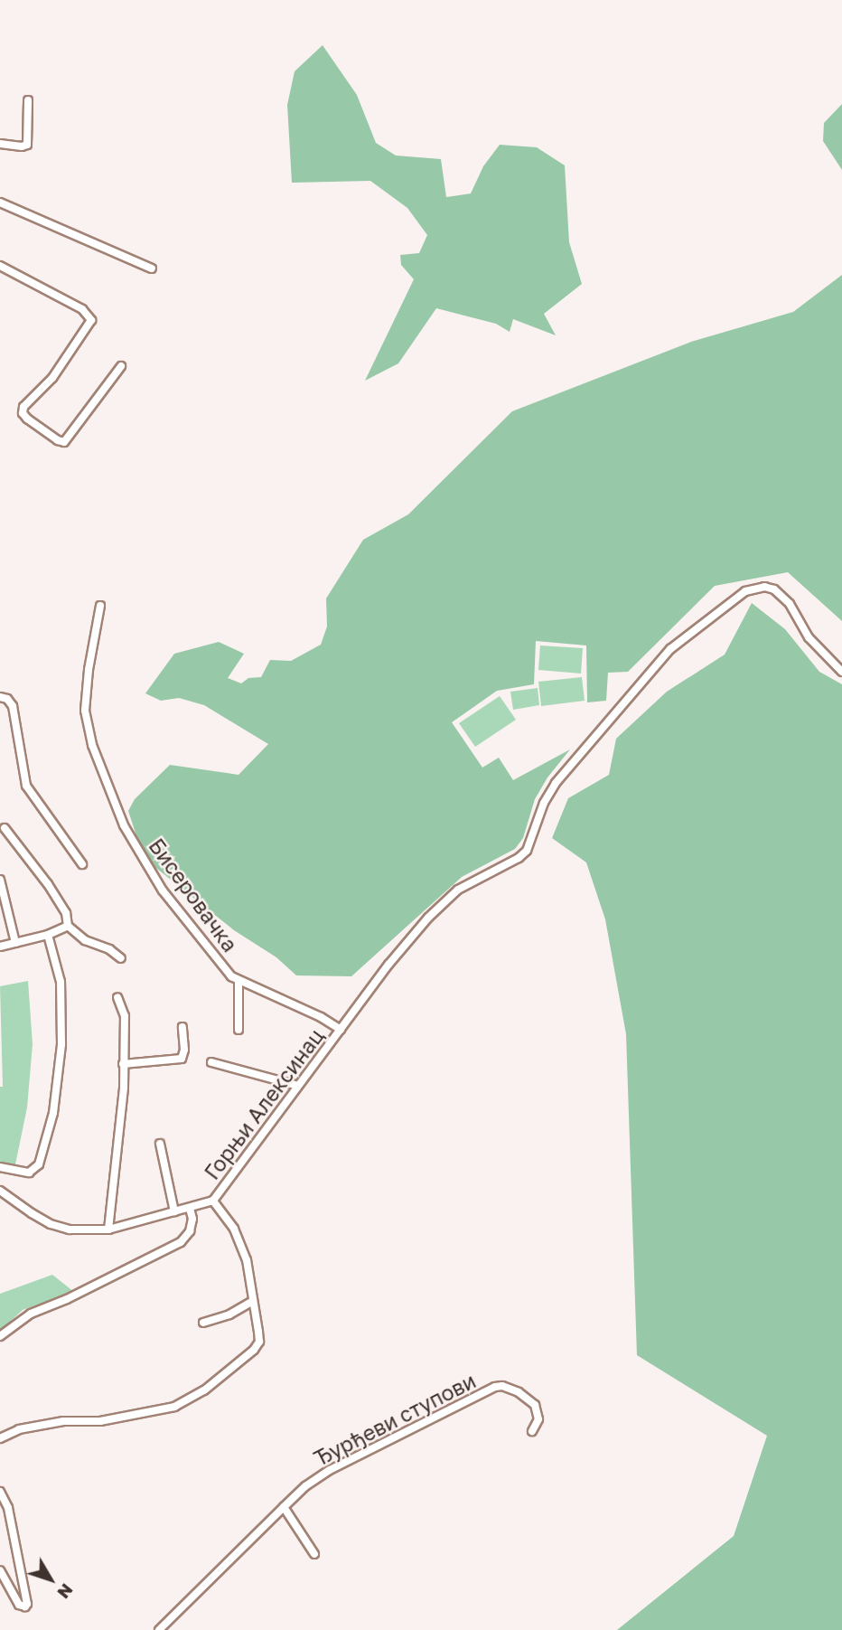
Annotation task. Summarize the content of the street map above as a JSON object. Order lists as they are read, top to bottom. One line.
{"streets":{"street":["Бисеровачка","Горњи Алексинац","Ђурђеви ступови"]},"crossings":[["Бисеровачка","Горњи Алексинац"]],"north":"bottom right"}
